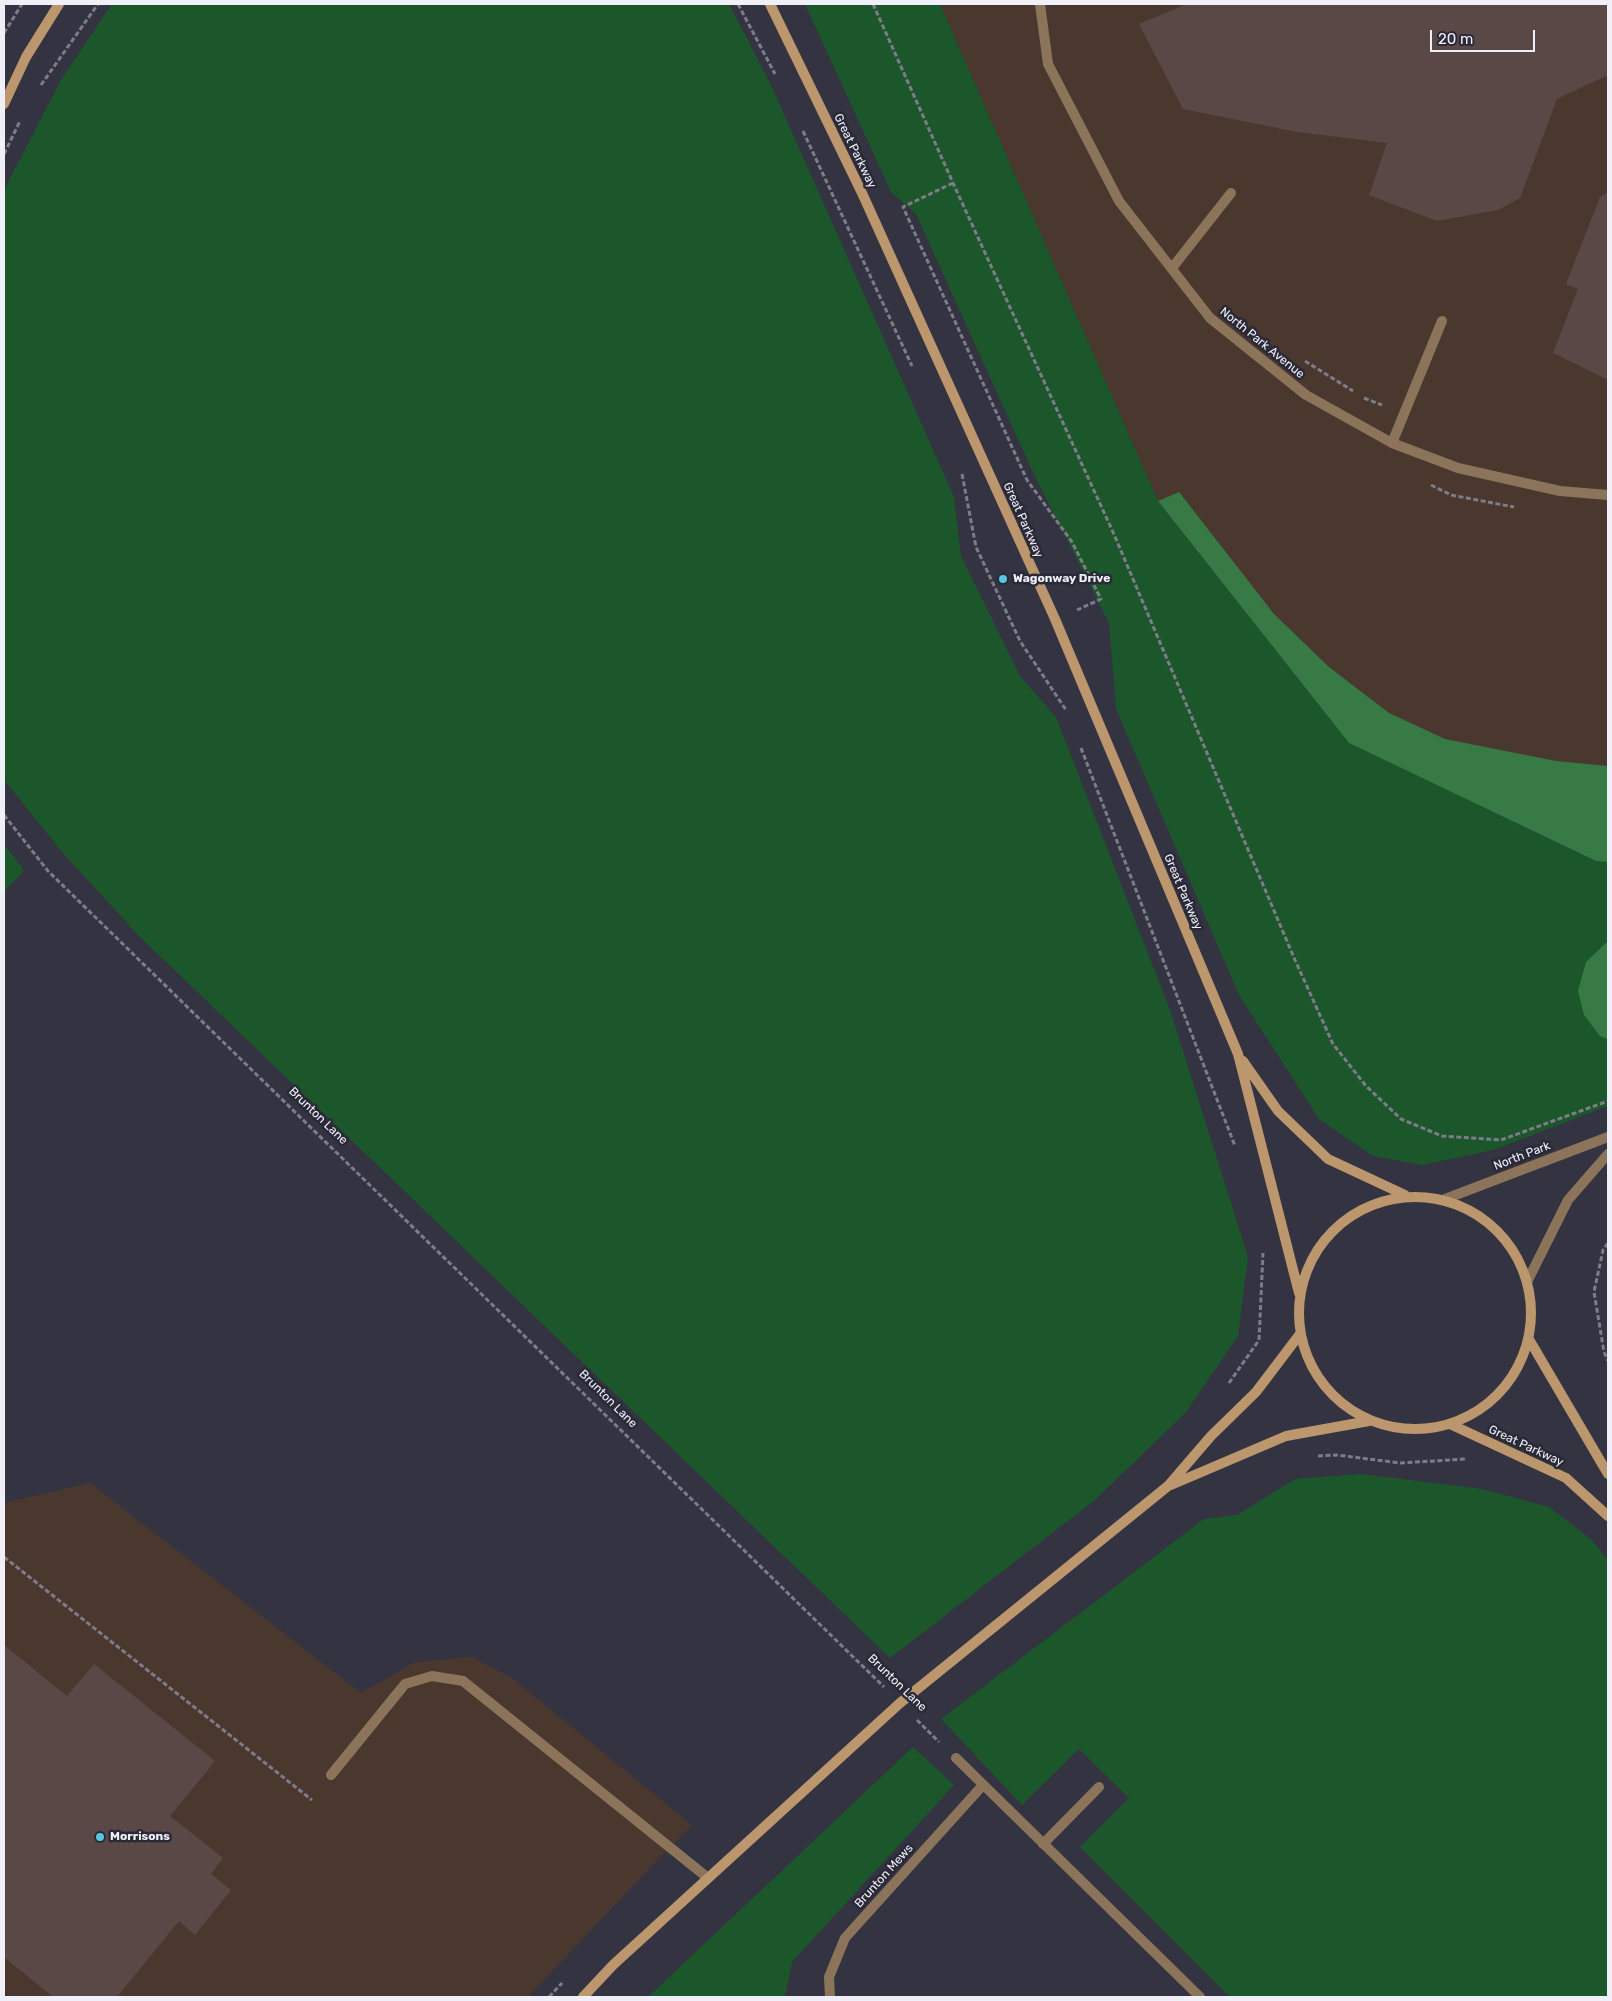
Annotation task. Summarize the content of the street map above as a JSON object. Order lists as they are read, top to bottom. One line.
{"streets":{"street":["Great Parkway","North Park Avenue","North Park","Brunton Mews"],"path":["Brunton Lane"]},"crossings":[["Great Parkway","North Park"]],"places":["Wagonway Drive","Morrisons"],"scale_bar":"20 m"}
